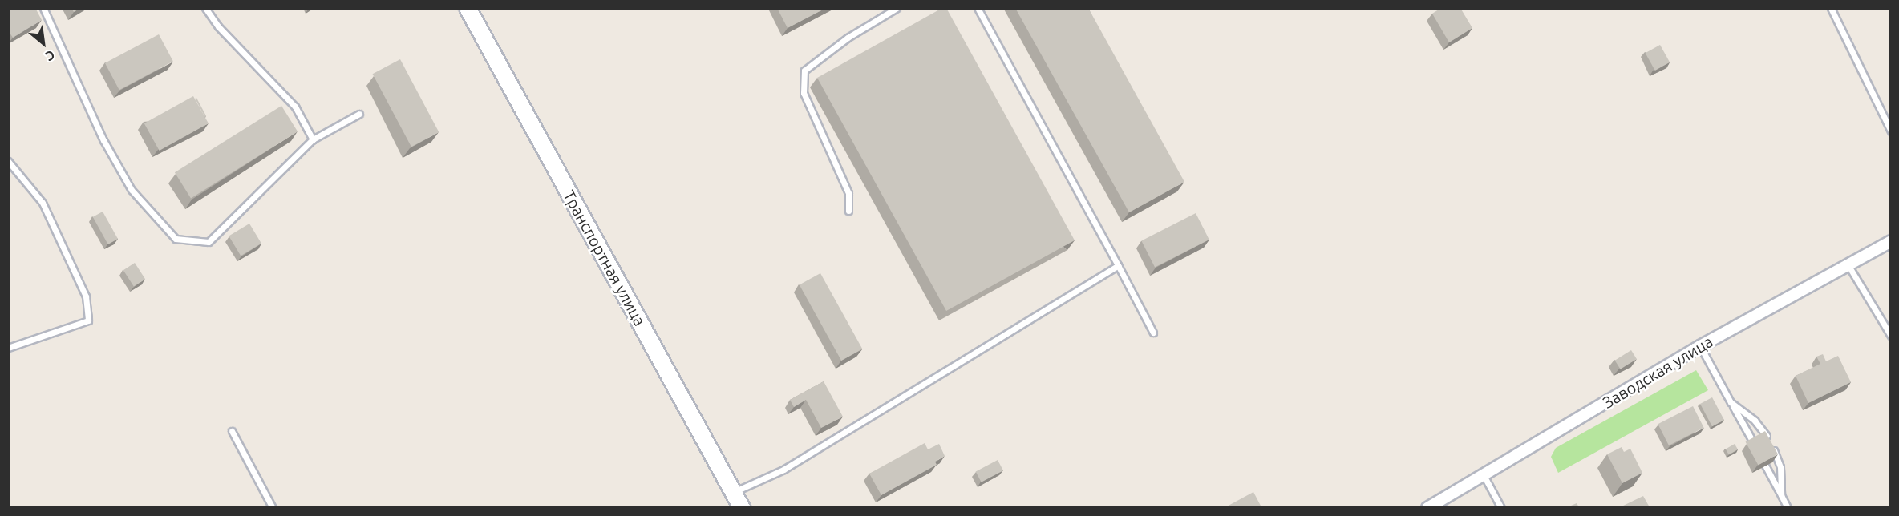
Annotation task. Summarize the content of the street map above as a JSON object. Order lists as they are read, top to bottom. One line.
{"streets":{"street":["Транспортная улица","Заводская улица"]},"north":"bottom right"}
